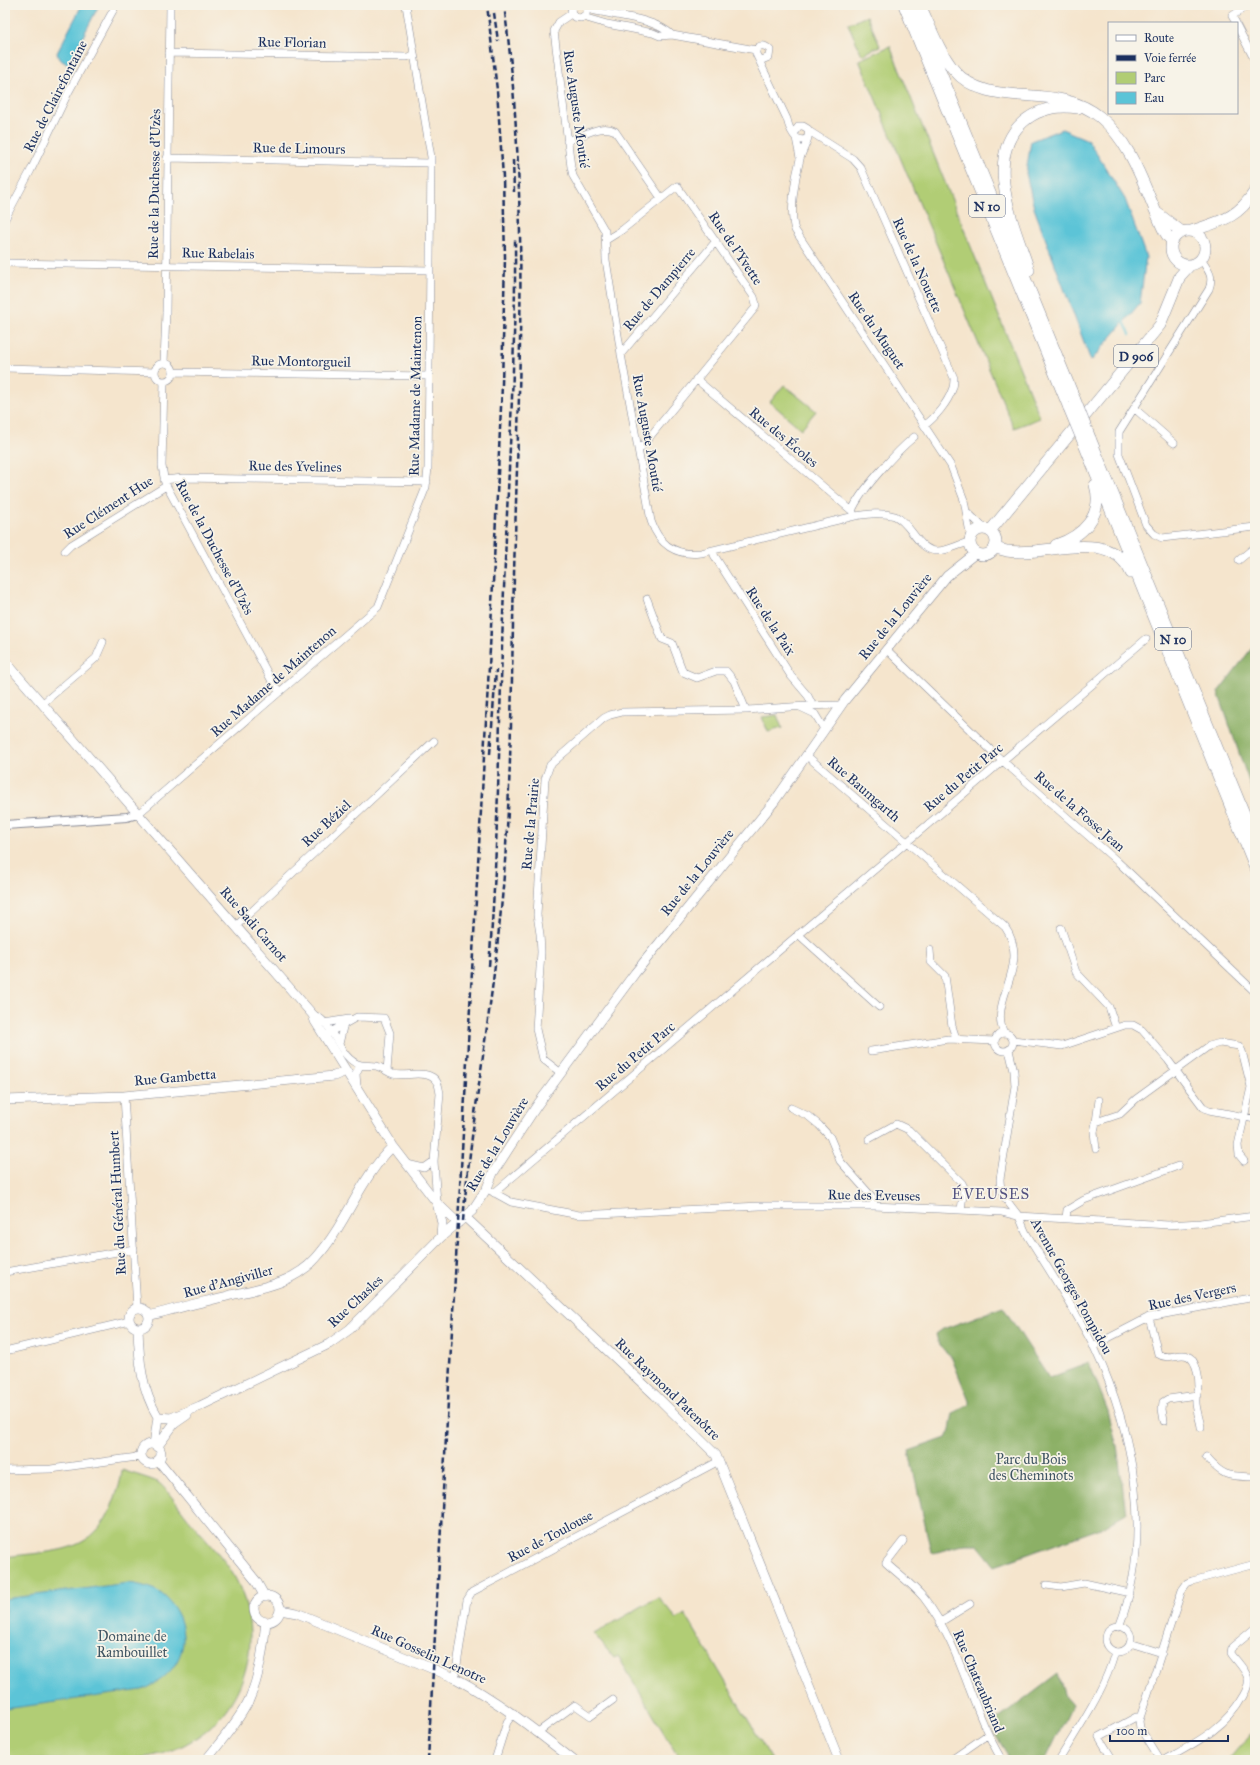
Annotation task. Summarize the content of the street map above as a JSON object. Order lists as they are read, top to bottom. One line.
{"streets":{"main road":["N 10","D 906","Rue de la Louvière","Rue Sadi Carnot","Rue Gambetta","Rue d'Angiviller","Rue Chasles","Rue Raymond Patenôtre","Rue Gosselin Lenotre"],"street":["Rue Florian","Rue de Clairefontaine","Rue Auguste Moutié","Rue de Limours","Rue de la Duchesse d'Uzès","Rue de l'Yvette","Rue Rabelais","Rue de la Nouette","Rue de Dampierre","Rue du Muguet","Rue Montorgueil","Rue Madame de Maintenon","Rue des Écoles","Rue des Yvelines","Rue Clément Hue","Rue de la Paix","Rue du Petit Parc","Rue Baumgarth","Rue de la Fosse Jean","Rue Béziel","Rue de la Prairie","Rue des Eveuses","Rue du Général Humbert","Avenue Georges Pompidou","Rue des Vergers","Rue de Toulouse","Rue Chateaubriand"]},"crossings":[["Rue Florian","Rue de la Duchesse d'Uzès"],["Rue Florian","Rue Madame de Maintenon"],["Rue Auguste Moutié","Rue de l'Yvette"],["Rue Auguste Moutié","Rue de Dampierre"],["Rue Auguste Moutié","Rue du Muguet"],["Rue Auguste Moutié","D 906"],["Rue Auguste Moutié","Rue des Écoles"],["Rue Auguste Moutié","Rue de la Louvière"],["Rue Auguste Moutié","Rue de la Paix"],["Rue de Limours","Rue de la Duchesse d'Uzès"],["Rue de Limours","Rue Madame de Maintenon"],["Rue de la Duchesse d'Uzès","Rue Rabelais"],["Rue de la Duchesse d'Uzès","Rue Montorgueil"],["Rue de la Duchesse d'Uzès","Rue Madame de Maintenon"],["Rue de la Duchesse d'Uzès","Rue des Yvelines"],["Rue de la Duchesse d'Uzès","Rue Clément Hue"],["Rue de l'Yvette","Rue de Dampierre"],["Rue de l'Yvette","Rue des Écoles"],["Rue Rabelais","Rue Madame de Maintenon"],["Rue de la Nouette","Rue du Muguet"],["Rue du Muguet","D 906"],["Rue du Muguet","Rue de la Louvière"],["D 906","Rue de la Louvière"],["Rue Montorgueil","Rue Madame de Maintenon"],["Rue Madame de Maintenon","Rue des Yvelines"],["Rue Madame de Maintenon","Rue Sadi Carnot"],["Rue des Yvelines","Rue Clément Hue"],["Rue de la Louvière","Rue du Petit Parc"],["Rue de la Louvière","Rue Baumgarth"],["Rue de la Louvière","Rue de la Fosse Jean"],["Rue de la Louvière","Rue de la Prairie"],["Rue de la Louvière","Rue Sadi Carnot"],["Rue de la Louvière","Rue des Eveuses"],["Rue de la Louvière","Rue Chasles"],["Rue de la Louvière","Rue Raymond Patenôtre"],["Rue de la Paix","Rue de la Prairie"],["Rue du Petit Parc","Rue Baumgarth"],["Rue du Petit Parc","Rue de la Fosse Jean"],["Rue du Petit Parc","Rue des Eveuses"],["Rue Baumgarth","Avenue Georges Pompidou"],["Rue Béziel","Rue Sadi Carnot"],["Rue Sadi Carnot","Rue Gambetta"],["Rue Sadi Carnot","Rue d'Angiviller"],["Rue Sadi Carnot","Rue Chasles"],["Rue Sadi Carnot","Rue Raymond Patenôtre"],["Rue Gambetta","Rue du Général Humbert"],["Rue des Eveuses","Avenue Georges Pompidou"],["Rue du Général Humbert","Rue d'Angiviller"],["Avenue Georges Pompidou","Rue des Vergers"],["Rue Chasles","Rue Raymond Patenôtre"],["Rue Raymond Patenôtre","Rue de Toulouse"],["Rue de Toulouse","Rue Gosselin Lenotre"]],"districts":["ÉVEUSES"],"parks":["Parc du Bois des Cheminots","Domaine de Rambouillet"],"legend":["Route","Voie ferrée","Parc","Eau"],"scale_bar":"100 m"}
